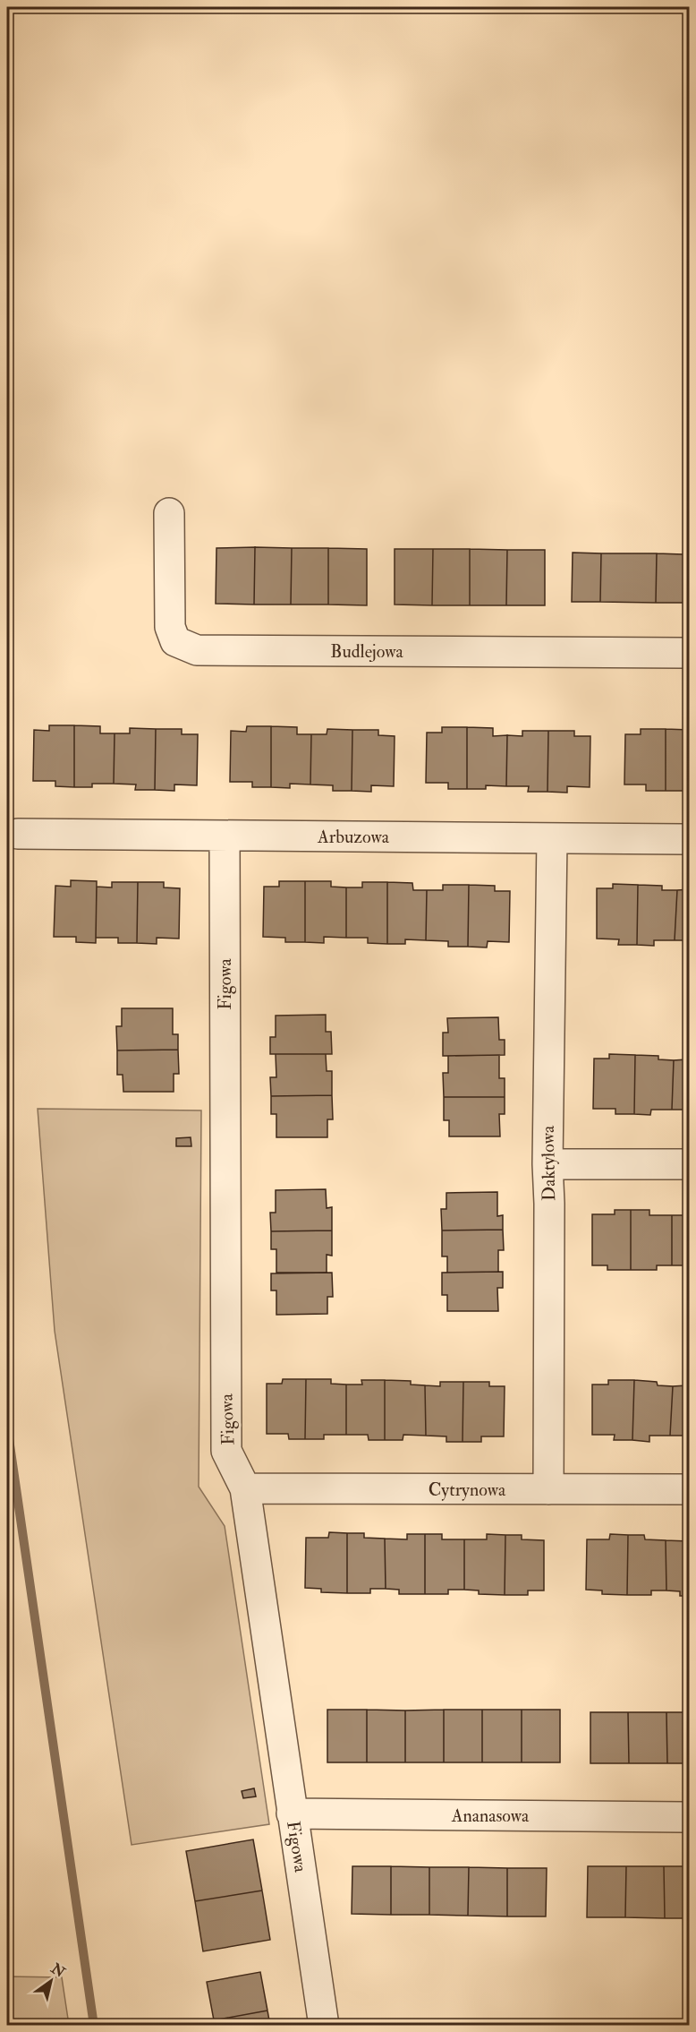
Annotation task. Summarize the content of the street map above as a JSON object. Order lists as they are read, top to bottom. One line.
{"streets":{"street":["Budlejowa","Arbuzowa","Figowa","Daktylowa","Cytrynowa","Ananasowa"]},"crossings":[["Arbuzowa","Figowa"],["Arbuzowa","Daktylowa"],["Figowa","Cytrynowa"],["Figowa","Ananasowa"],["Daktylowa","Cytrynowa"]],"north":"top right"}
